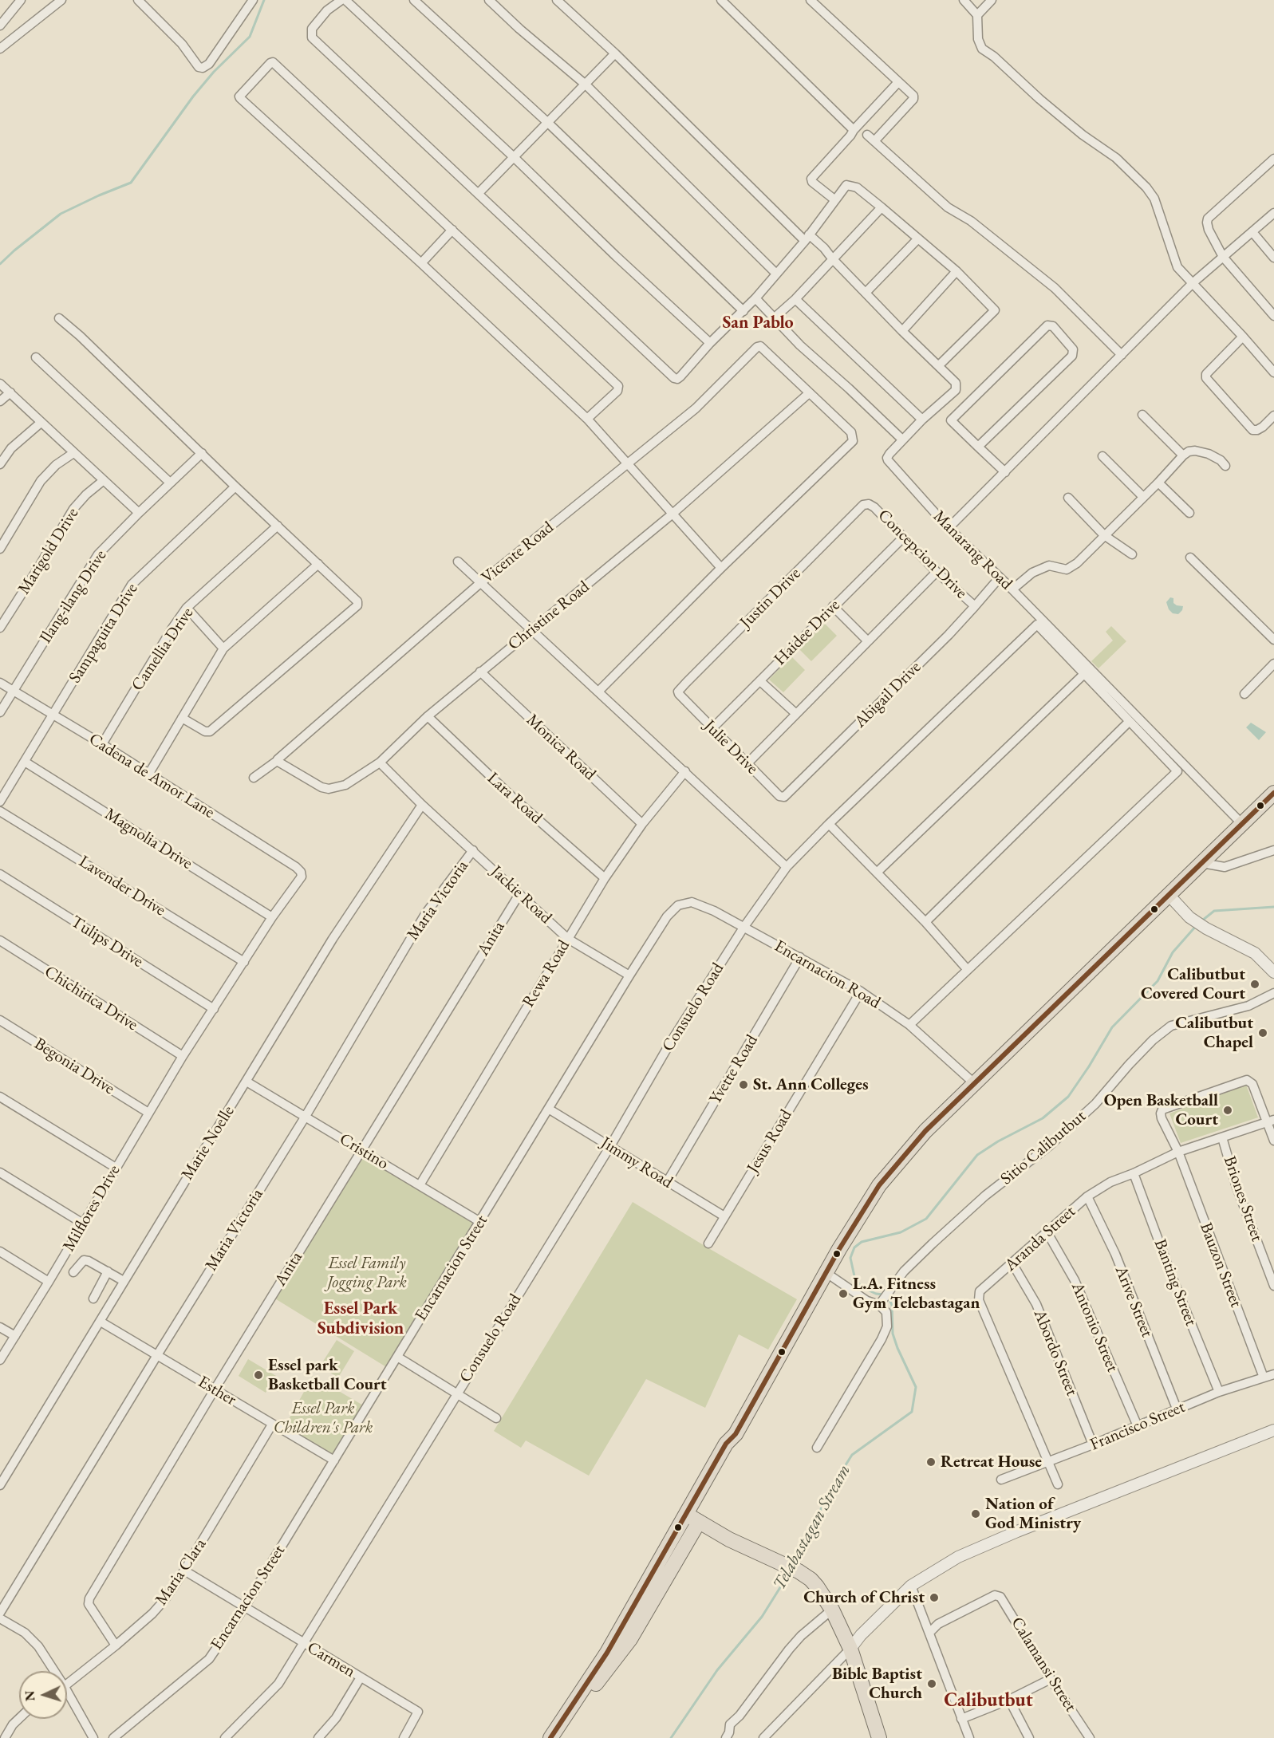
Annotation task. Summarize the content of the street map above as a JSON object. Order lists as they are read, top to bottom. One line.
{"streets":{"street":["Manarang Road","Marigold Drive","Vicente Road","Concepcion Drive","Ilang-ilang Drive","Justin Drive","Christine Road","Haidee Drive","Sampaguita Drive","Camellia Drive","Abigail Drive","Monica Road","Julie Drive","Cadena de Amor Lane","Lara Road","Magnolia Drive","Lavender Drive","Jackie Road","Maria Victoria","Anita","Tulips Drive","Rewa Road","Encarnacion Road","Chichirica Drive","Consuelo Road","Begonia Drive","Yvette Road","Jesus Road","Marie Noelle","Sitio Calibutbut","Cristino","Jimmy Road","Briones Street","Milflores Drive","Aranda Street","Bauzon Street","Encarnacion Street","Banting Street","Arive Street","Antonio Street","Abordo Street","Esther","Francisco Street","Maria Clara","Carmen","Calamansi Street"]},"crossings":[["Manarang Road","Abigail Drive"],["Vicente Road","Christine Road"],["Concepcion Drive","Justin Drive"],["Concepcion Drive","Haidee Drive"],["Concepcion Drive","Abigail Drive"],["Ilang-ilang Drive","Cadena de Amor Lane"],["Justin Drive","Julie Drive"],["Christine Road","Monica Road"],["Christine Road","Lara Road"],["Christine Road","Jackie Road"],["Haidee Drive","Julie Drive"],["Sampaguita Drive","Cadena de Amor Lane"],["Sampaguita Drive","Magnolia Drive"],["Camellia Drive","Cadena de Amor Lane"],["Abigail Drive","Julie Drive"],["Monica Road","Rewa Road"],["Cadena de Amor Lane","Milflores Drive"],["Lara Road","Rewa Road"],["Magnolia Drive","Milflores Drive"],["Lavender Drive","Milflores Drive"],["Jackie Road","Maria Victoria"],["Jackie Road","Anita"],["Jackie Road","Rewa Road"],["Jackie Road","Marie Noelle"],["Jackie Road","Encarnacion Street"],["Maria Victoria","Cristino"],["Maria Victoria","Esther"],["Anita","Cristino"],["Anita","Esther"],["Anita","Maria Clara"],["Tulips Drive","Milflores Drive"],["Rewa Road","Cristino"],["Encarnacion Road","Consuelo Road"],["Encarnacion Road","Yvette Road"],["Encarnacion Road","Jesus Road"],["Encarnacion Road","Encarnacion Street"],["Chichirica Drive","Milflores Drive"],["Consuelo Road","Jimmy Road"],["Consuelo Road","Carmen"],["Begonia Drive","Milflores Drive"],["Yvette Road","Jimmy Road"],["Jesus Road","Jimmy Road"],["Marie Noelle","Cristino"],["Marie Noelle","Esther"],["Cristino","Encarnacion Street"],["Jimmy Road","Encarnacion Street"],["Briones Street","Aranda Street"],["Aranda Street","Bauzon Street"],["Aranda Street","Banting Street"],["Aranda Street","Arive Street"],["Aranda Street","Antonio Street"],["Aranda Street","Abordo Street"],["Aranda Street","Francisco Street"],["Bauzon Street","Francisco Street"],["Encarnacion Street","Esther"],["Encarnacion Street","Carmen"],["Banting Street","Francisco Street"],["Arive Street","Francisco Street"],["Antonio Street","Francisco Street"],["Abordo Street","Francisco Street"],["Esther","Maria Clara"],["Maria Clara","Carmen"]],"districts":["San Pablo","Essel Park Subdivision","Calibutbut"],"water":["Telabastagan Stream"],"parks":["Essel Family Jogging Park","Essel Park Children's Park"],"places":["Calibutbut Covered Court","Calibutbut Chapel","St. Ann Colleges","Open Basketball Court","L.A. Fitness Gym Telebastagan","Essel park Basketball Court","Retreat House","Nation of God Ministry","Church of Christ","Bible Baptist Church"],"north":"left"}
